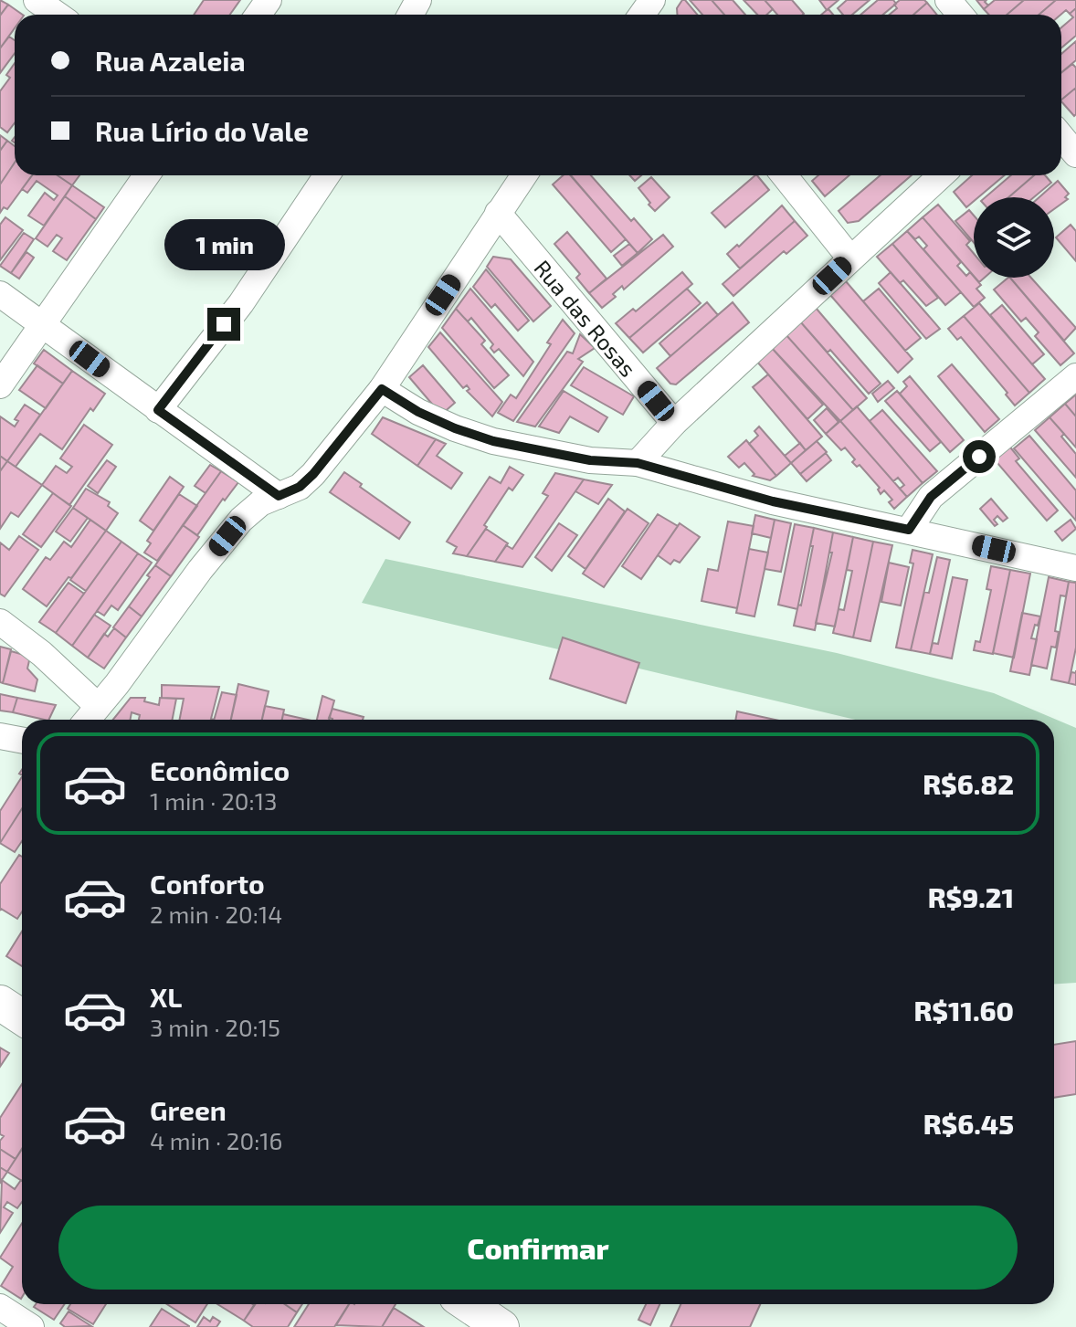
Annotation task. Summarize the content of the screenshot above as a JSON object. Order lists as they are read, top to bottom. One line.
{"streets":{"street":["Rua das Rosas"]},"page":{"banner":["Rua Azaleia","Rua Lírio do Vale"],"bubble":"1 min","list":[{"name":"Econômico","note":"1 min · 20:13","value":"R$6.82"},{"name":"Conforto","note":"2 min · 20:14","value":"R$9.21"},{"name":"XL","note":"3 min · 20:15","value":"R$11.60"},{"name":"Green","note":"4 min · 20:16","value":"R$6.45"}],"buttons":"Confirmar"}}
